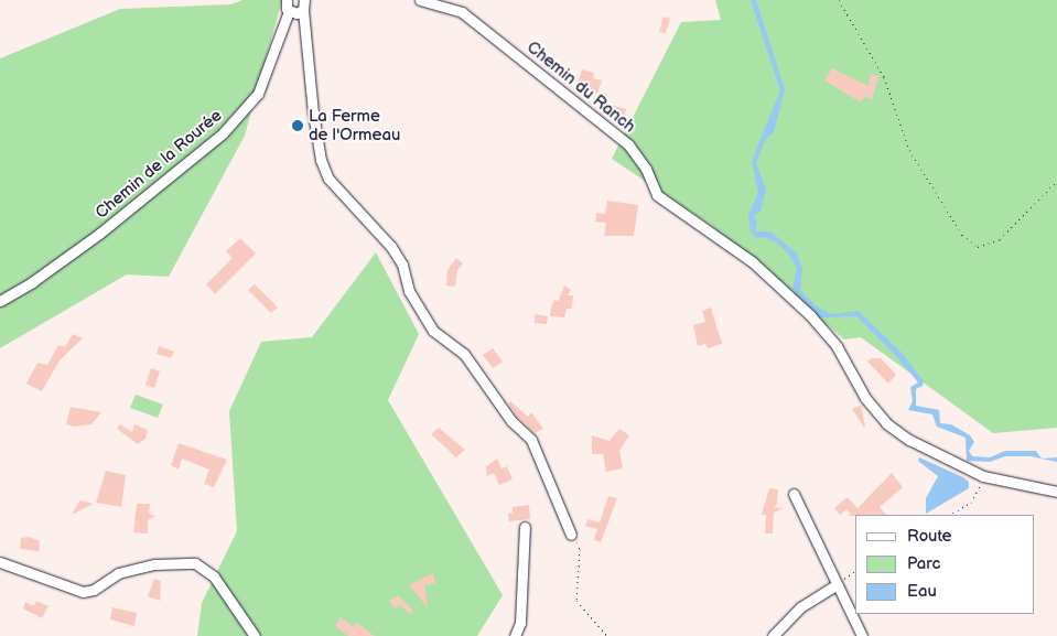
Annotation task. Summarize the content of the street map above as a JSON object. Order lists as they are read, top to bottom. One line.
{"streets":{"street":["Chemin du Ranch","Chemin de la Rourée"]},"places":["La Ferme de l'Ormeau"],"legend":["Route","Parc","Eau"]}
